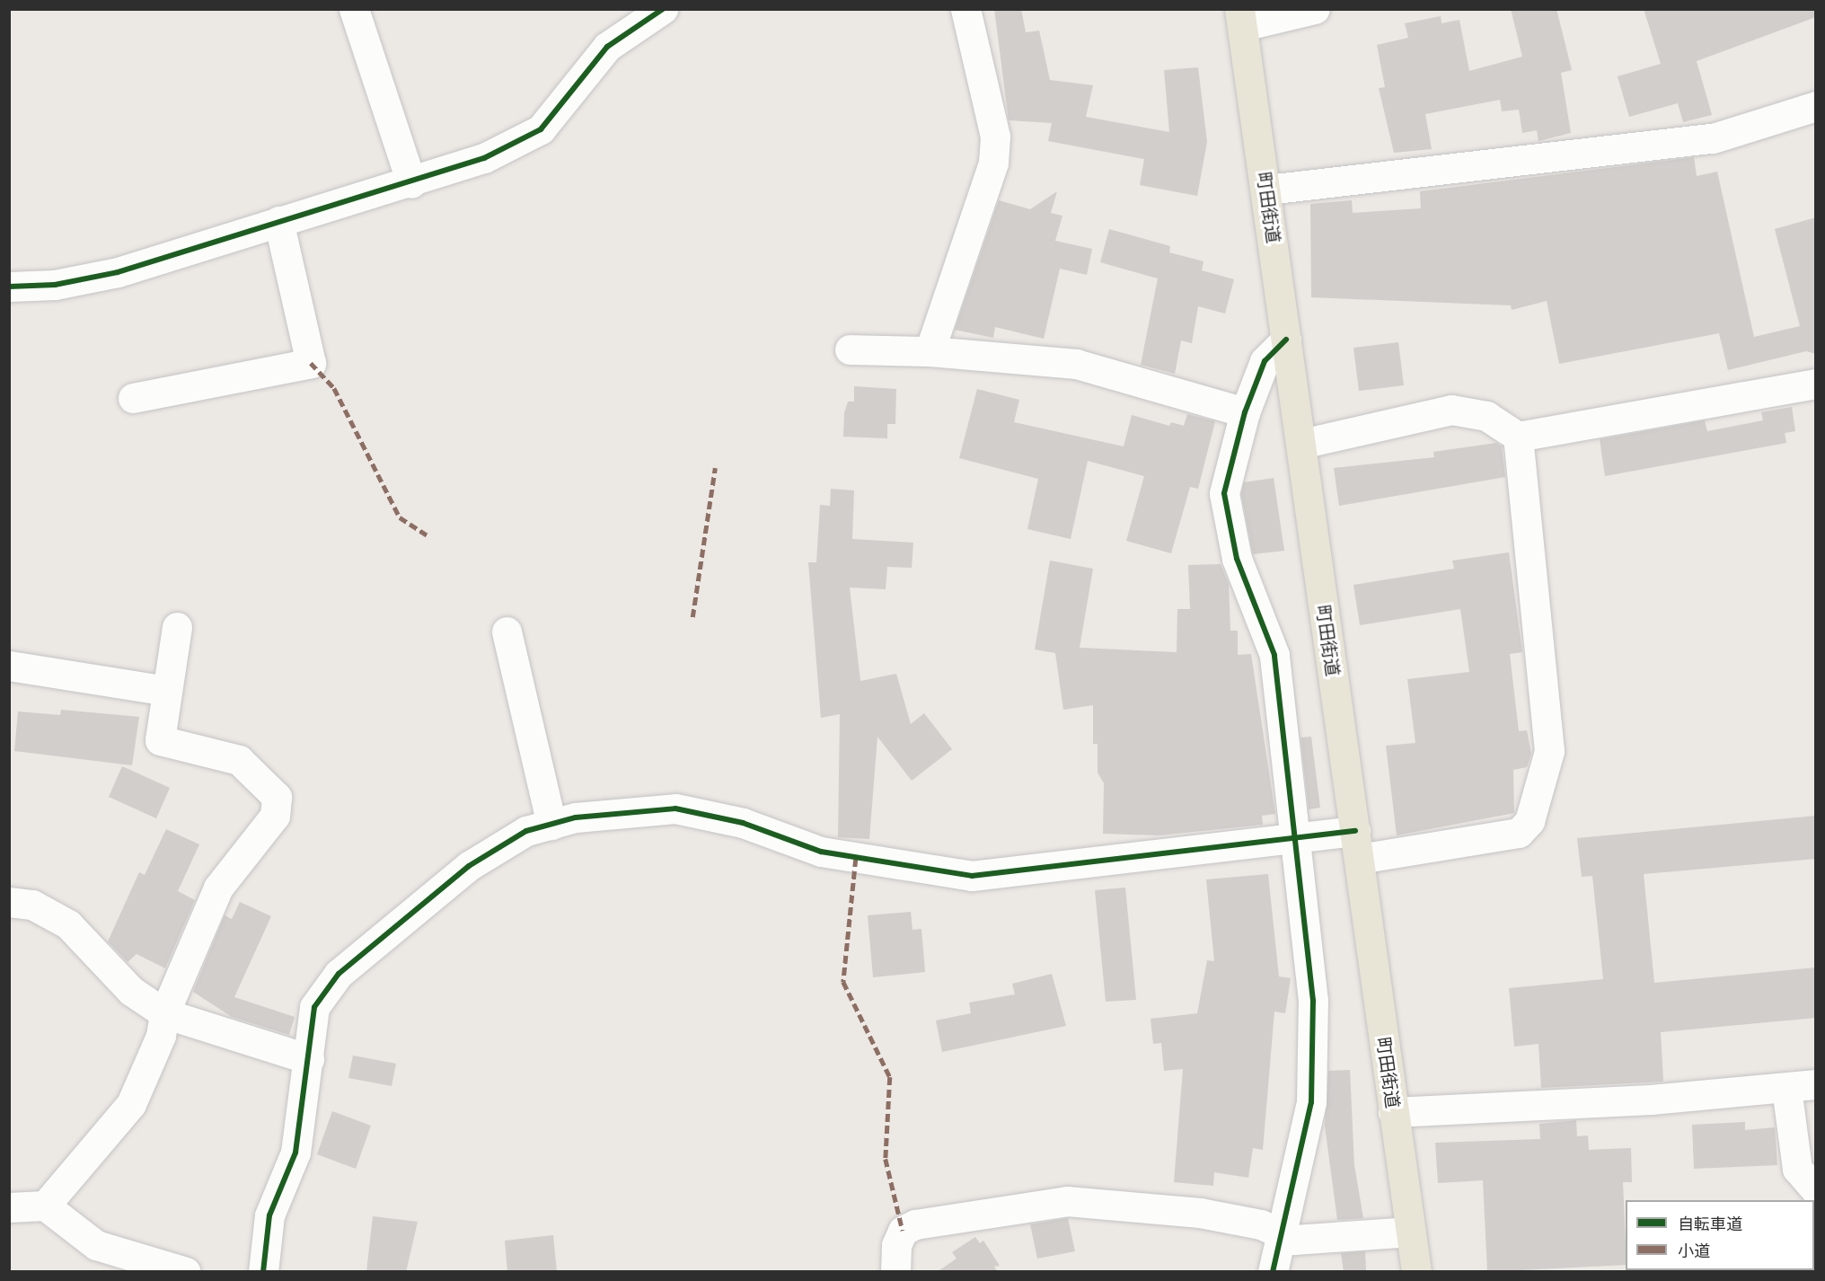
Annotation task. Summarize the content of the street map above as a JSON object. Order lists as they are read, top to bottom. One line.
{"streets":{"main road":["町田街道"]},"legend":["自転車道","小道"]}
